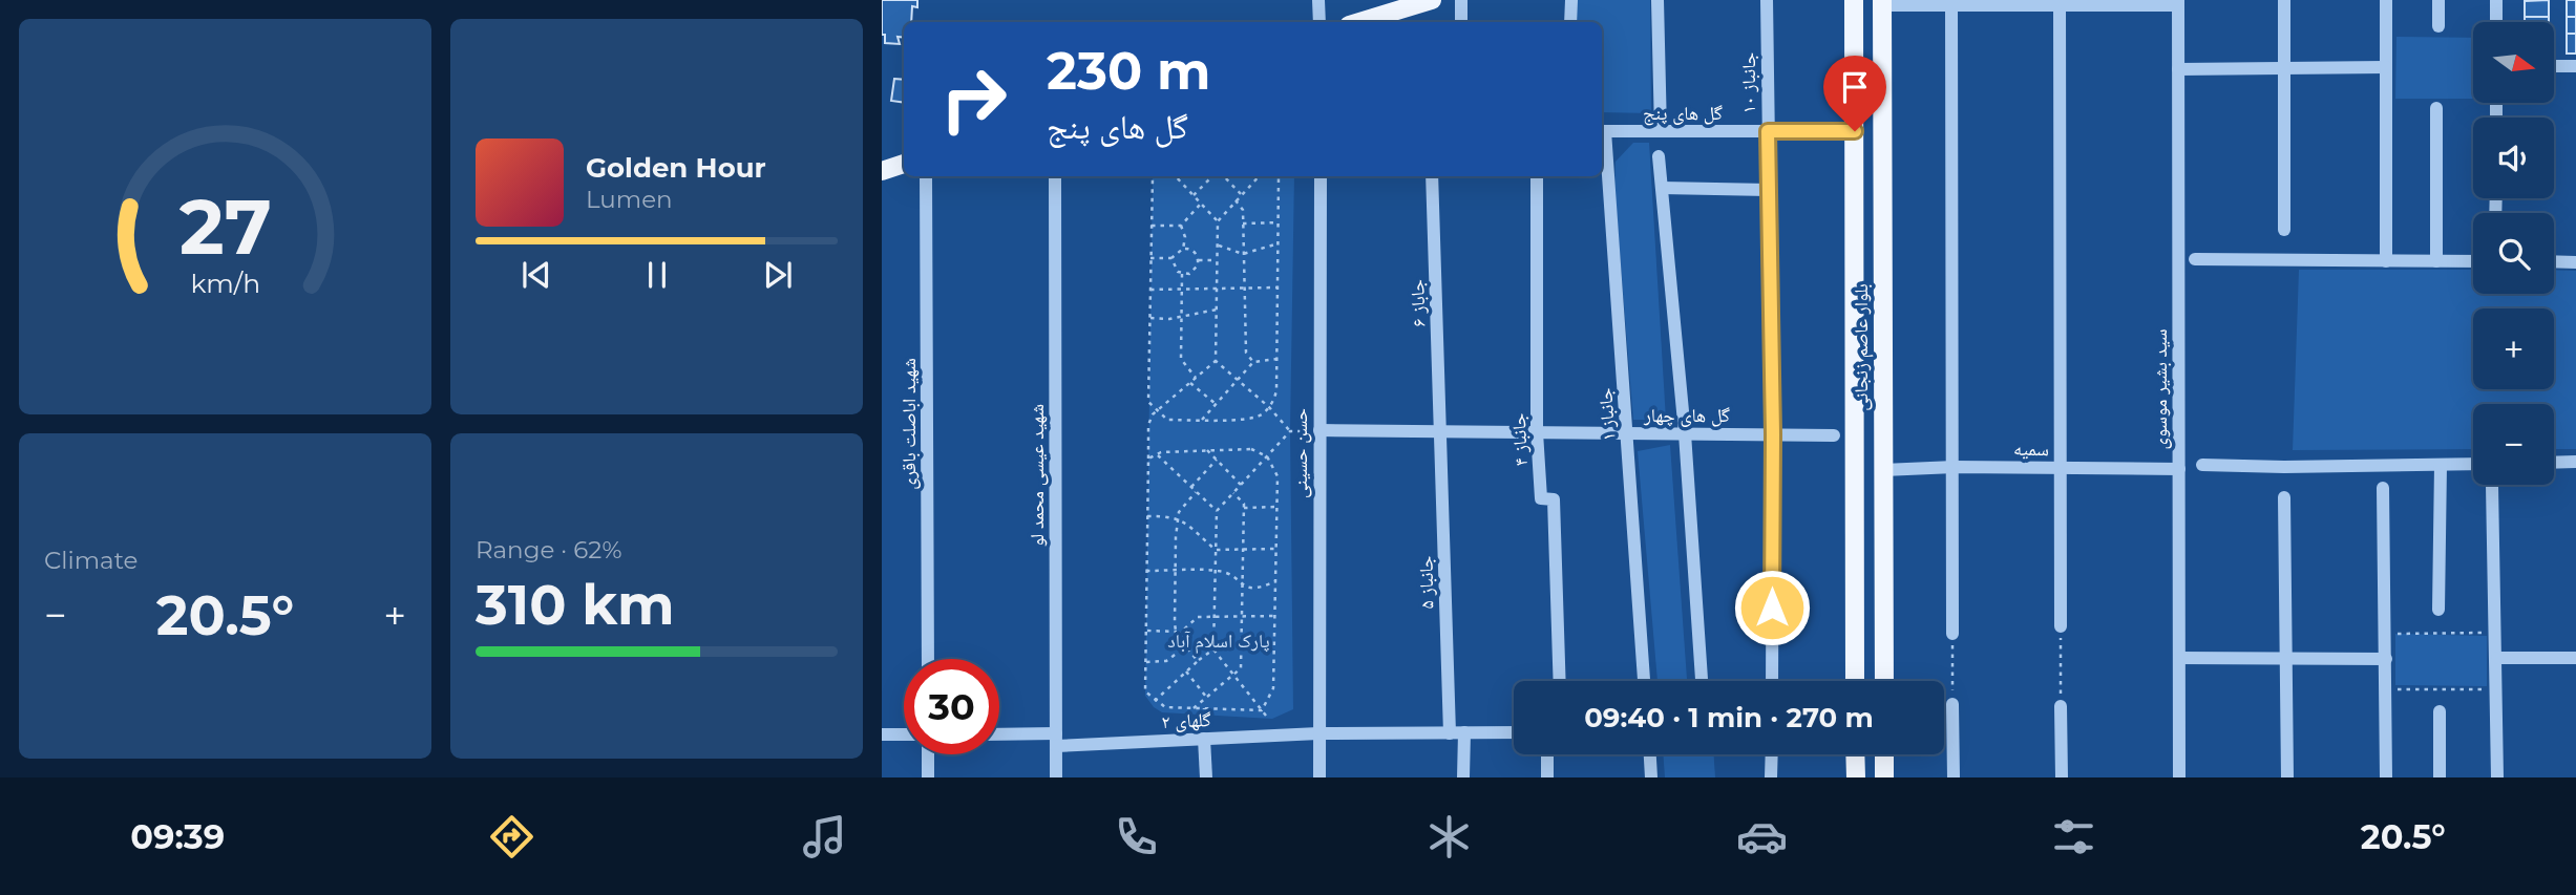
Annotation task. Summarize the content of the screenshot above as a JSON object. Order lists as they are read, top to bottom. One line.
{"streets":{"main road":["بلوار عاصم زنجانی"],"street":["جانباز ۱۰","گل های پنج","جاباز ۶","سید بشیر موسوی","جانباز ۱","گل های چهار","شهید اباصلت باقری","جانباز ۴","سمیه","حسن حسینی","شهید عیسی محمد لو","جانباز ۵","گلهای ۲"]},"crossings":[["جانباز ۱۰","گل های پنج"],["جانباز ۱۰","گل های چهار"],["گل های پنج","بلوار عاصم زنجانی"],["گل های پنج","جانباز ۱"],["جاباز ۶","گل های چهار"],["جاباز ۶","جانباز ۵"],["بلوار عاصم زنجانی","سمیه"],["سید بشیر موسوی","سمیه"],["جانباز ۱","گل های چهار"],["گل های چهار","جانباز ۴"],["گل های چهار","حسن حسینی"],["گل های چهار","جانباز ۵"],["حسن حسینی","گلهای ۲"],["شهید عیسی محمد لو","گلهای ۲"],["جانباز ۵","گلهای ۲"]],"parks":["پارک اسلام آباد"],"north":"right","page":{"map_buttons":["+","−"],"turn":["230 m","گل های پنج"],"song":["Golden Hour","Lumen"],"tile":["Climate",["Range · 62%","310 km"]],"heat":["−","20.5°","+"],"limit":"30","trip":"09:40 · 1 min · 270 m","tabs":["09:39","20.5°"],"gauge":["27","km/h"]}}
